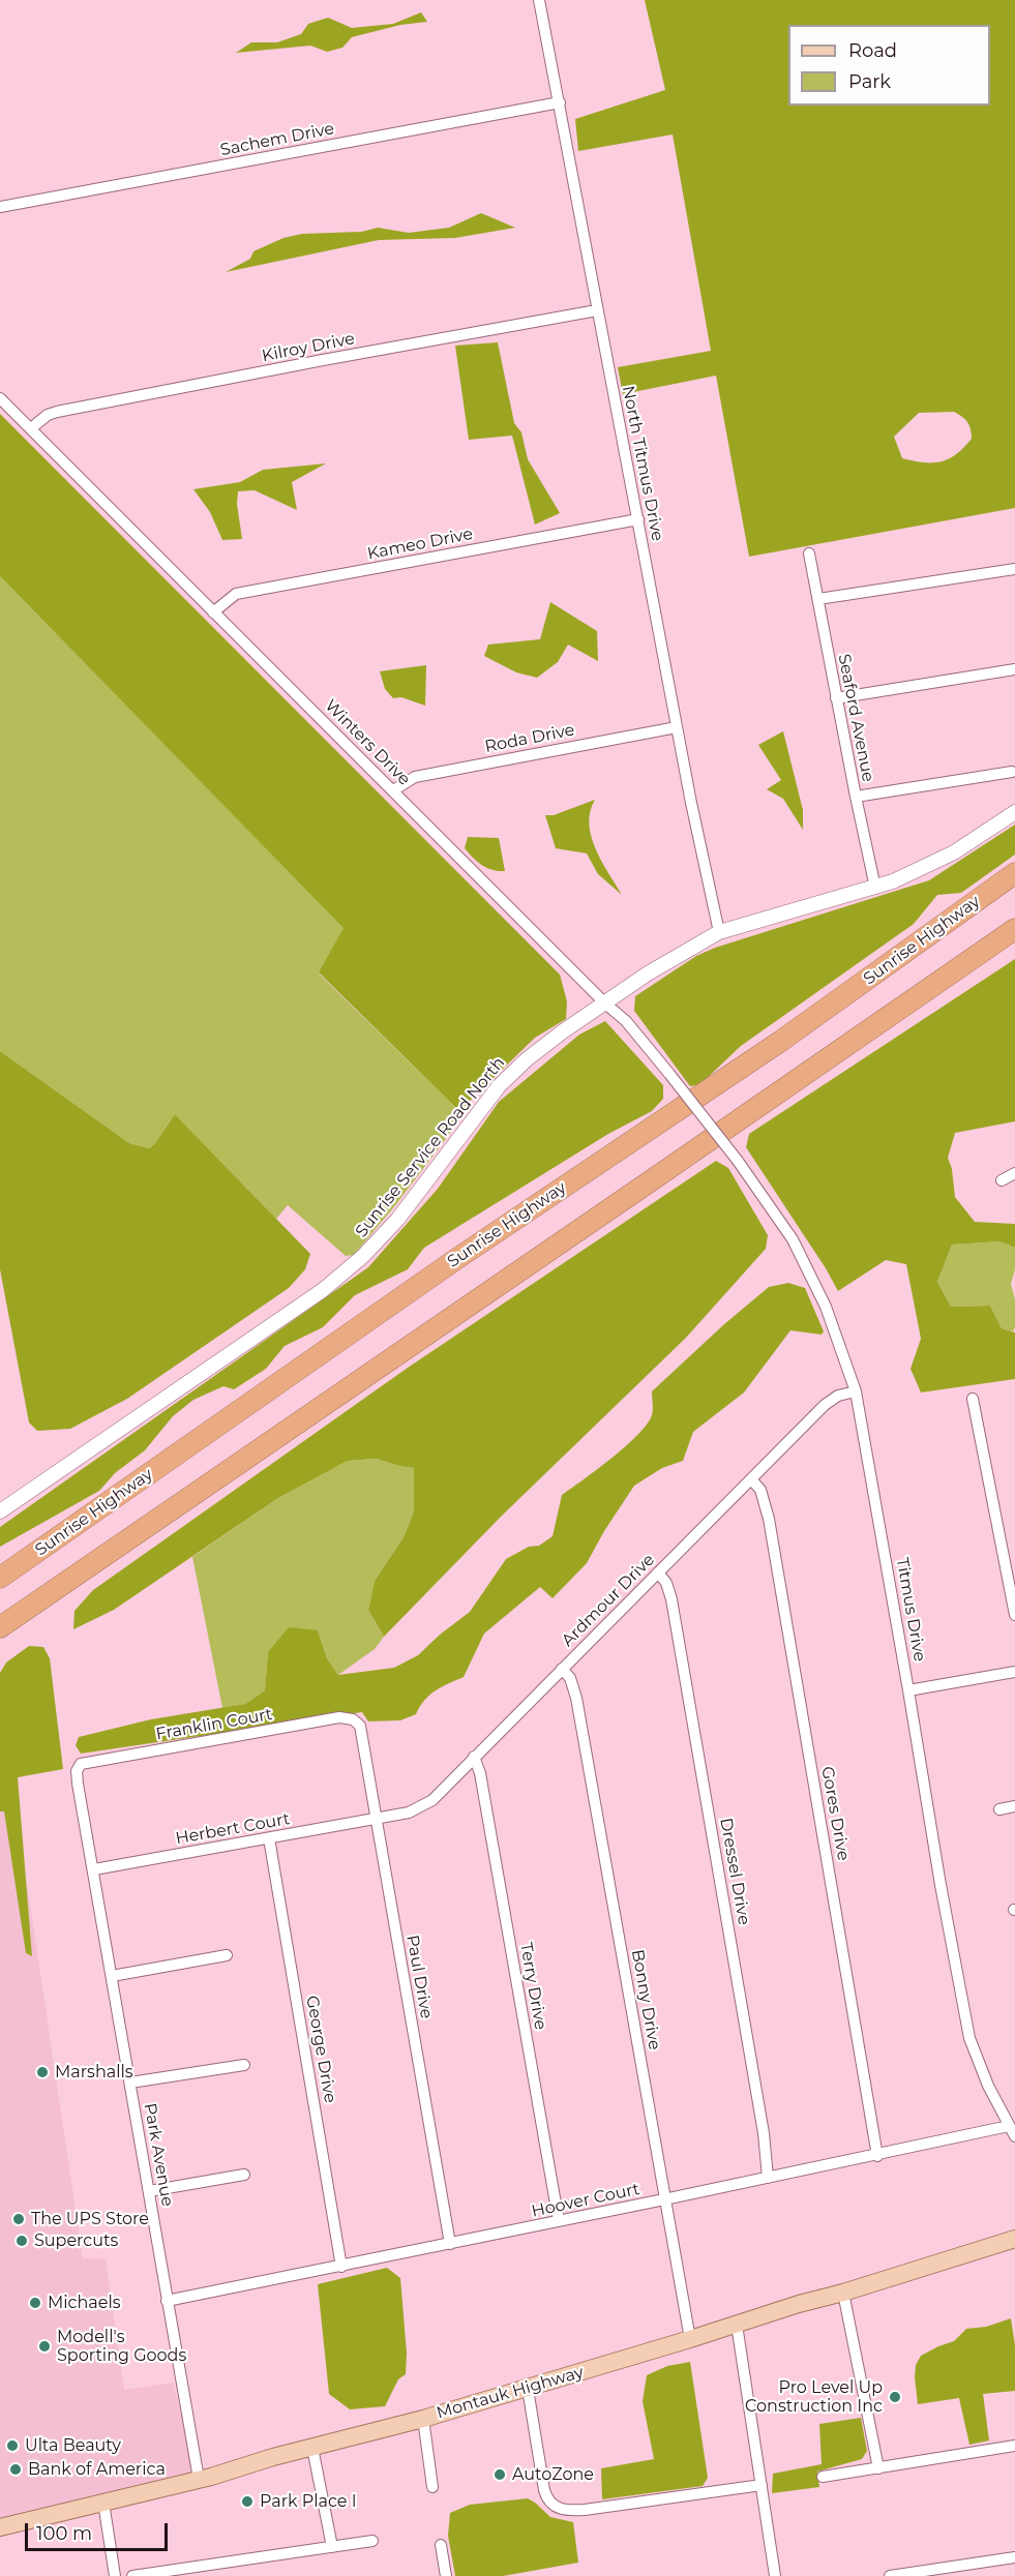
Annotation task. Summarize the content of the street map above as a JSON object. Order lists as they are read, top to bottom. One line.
{"streets":{"highway":["Sunrise Highway"],"main road":["Montauk Highway"],"street":["Sachem Drive","Kilroy Drive","North Titmus Drive","Kameo Drive","Seaford Avenue","Roda Drive","Winters Drive","Sunrise Service Road North","Ardmour Drive","Titmus Drive","Franklin Court","Gores Drive","Herbert Court","Dressel Drive","Paul Drive","Terry Drive","Bonny Drive","George Drive","Park Avenue","Hoover Court"]},"crossings":[["Sachem Drive","North Titmus Drive"],["Kilroy Drive","North Titmus Drive"],["Kilroy Drive","Winters Drive"],["North Titmus Drive","Kameo Drive"],["North Titmus Drive","Roda Drive"],["North Titmus Drive","Sunrise Service Road North"],["Kameo Drive","Winters Drive"],["Seaford Avenue","Sunrise Service Road North"],["Roda Drive","Winters Drive"],["Winters Drive","Sunrise Service Road North"],["Winters Drive","Titmus Drive"],["Ardmour Drive","Titmus Drive"],["Ardmour Drive","Gores Drive"],["Ardmour Drive","Herbert Court"],["Ardmour Drive","Dressel Drive"],["Ardmour Drive","Paul Drive"],["Ardmour Drive","Terry Drive"],["Ardmour Drive","Bonny Drive"],["Titmus Drive","Hoover Court"],["Franklin Court","Paul Drive"],["Franklin Court","Park Avenue"],["Gores Drive","Hoover Court"],["Herbert Court","Paul Drive"],["Herbert Court","George Drive"],["Herbert Court","Park Avenue"],["Dressel Drive","Hoover Court"],["Paul Drive","Hoover Court"],["Terry Drive","Hoover Court"],["Bonny Drive","Hoover Court"],["Bonny Drive","Montauk Highway"],["George Drive","Hoover Court"],["Park Avenue","Hoover Court"],["Park Avenue","Montauk Highway"]],"places":["Marshalls","The UPS Store","Supercuts","Michaels","Modell's Sporting Goods","Pro Level Up Construction Inc","Ulta Beauty","Bank of America","AutoZone","Park Place I"],"legend":["Road","Park"],"scale_bar":"100 m"}
